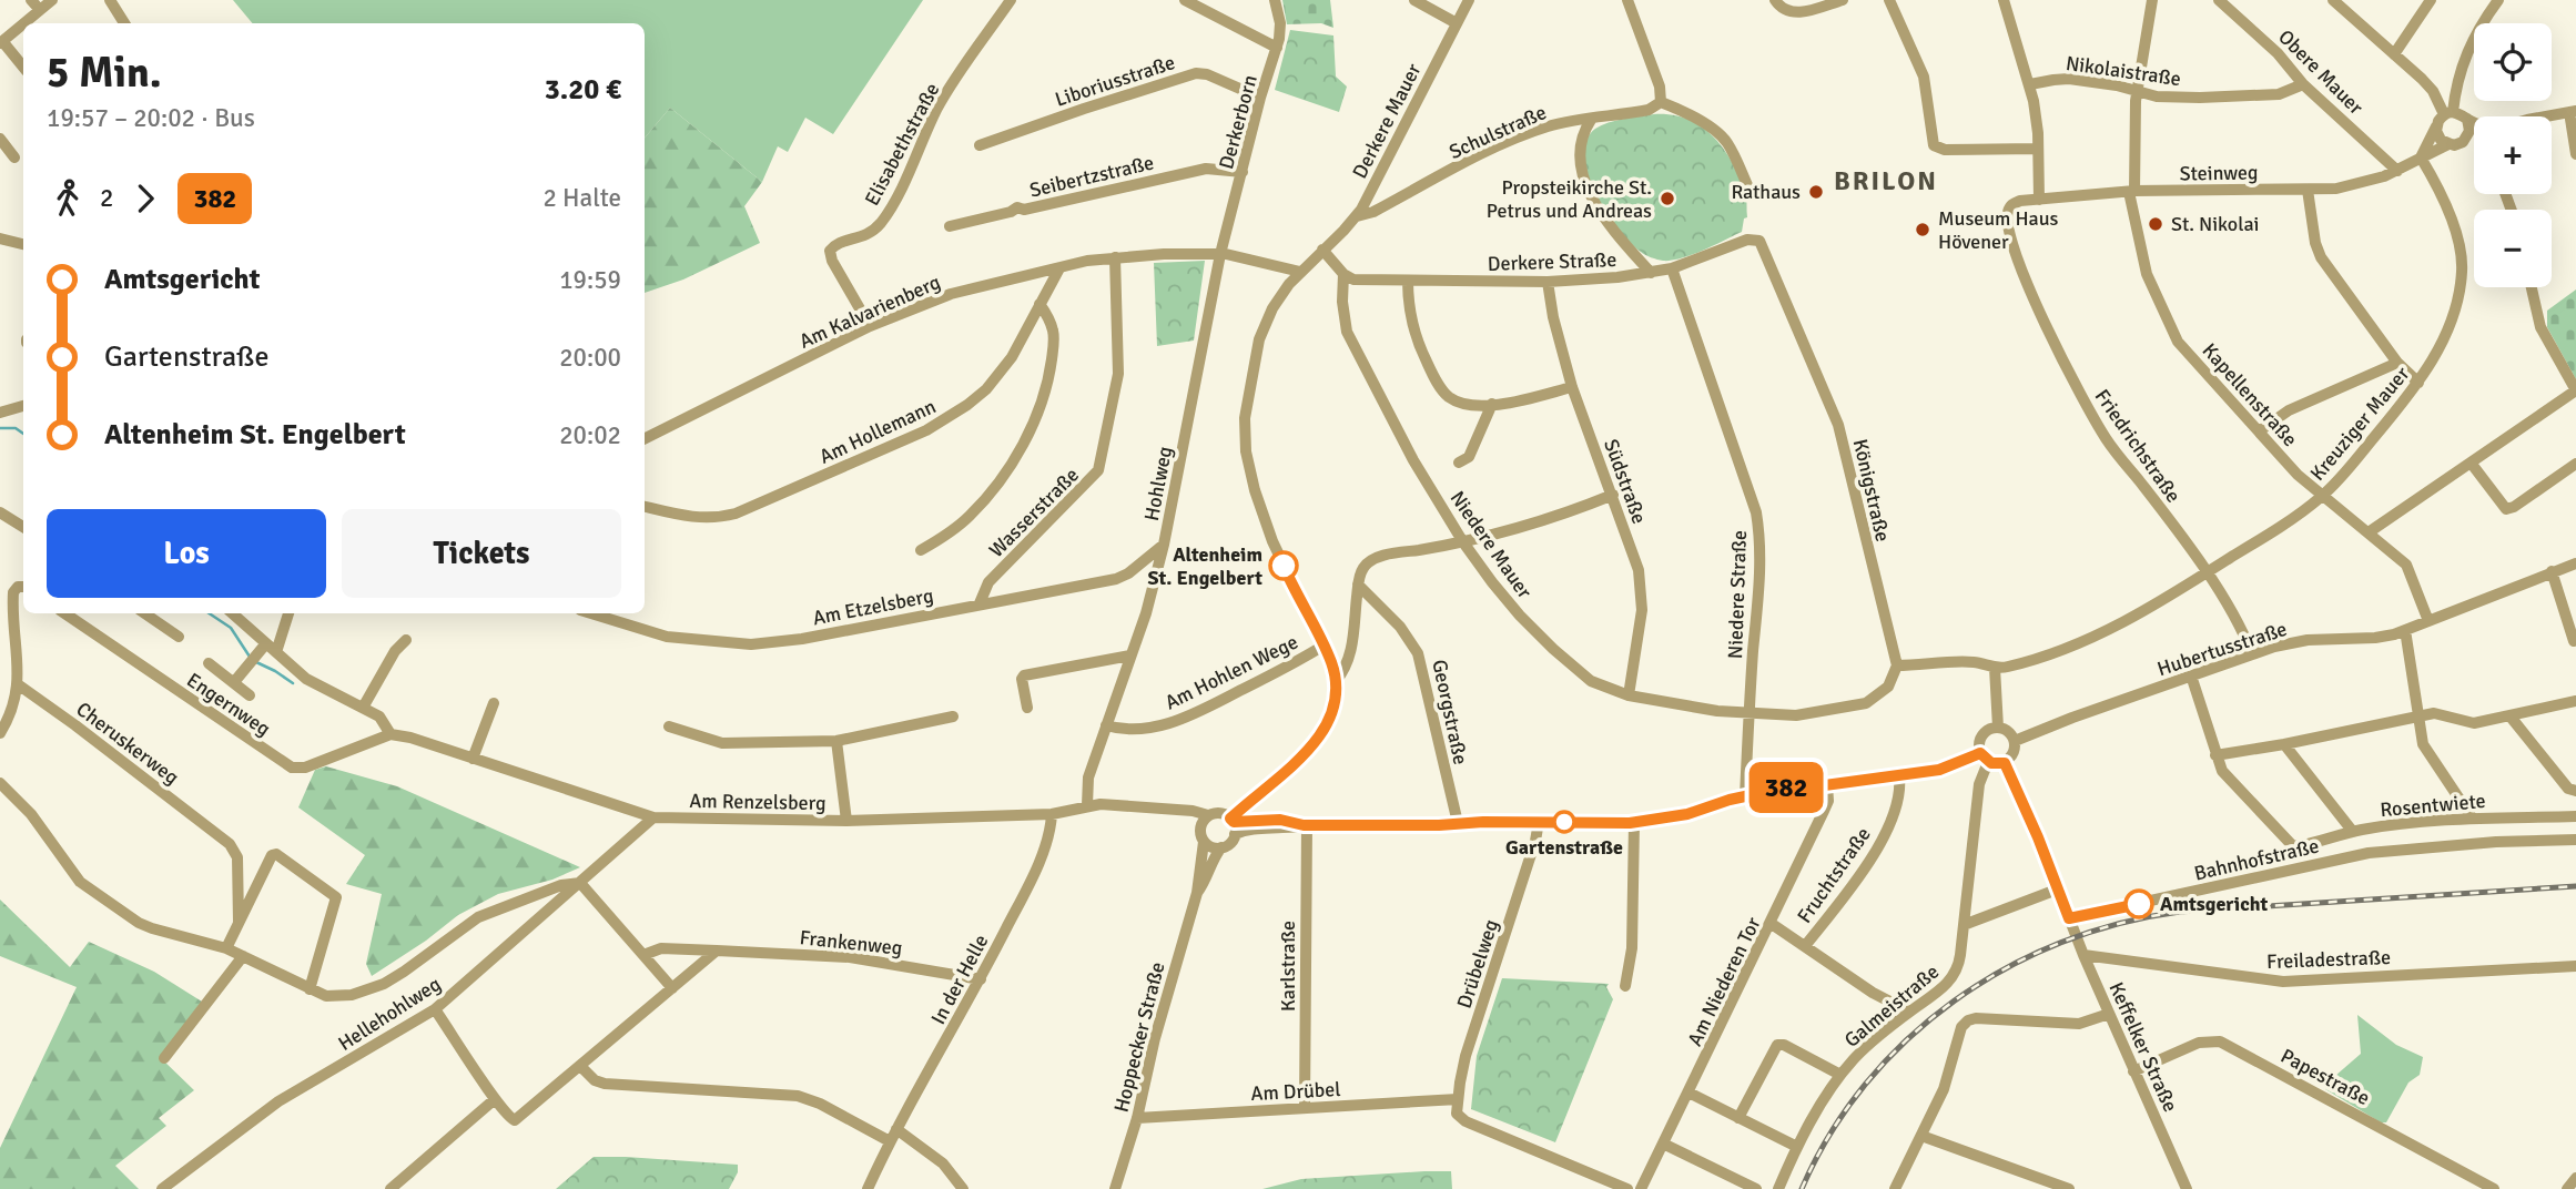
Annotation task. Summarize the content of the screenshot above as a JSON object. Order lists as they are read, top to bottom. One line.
{"streets":{"street":["Nikolaistraße","Obere Mauer","Liboriusstraße","Derkere Mauer","Derkerborn","Schulstraße","Elisabethstraße","Steinweg","Seibertzstraße","Derkere Straße","Am Kalvarienberg","Kapellenstraße","Kreuziger Mauer","Am Hollemann","Friedrichstraße","Südstraße","Hohlweg","Königstraße","Wasserstraße","Niedere Mauer","Niedere Straße","Am Etzelsberg","Hubertusstraße","Am Hohlen Wege","Engernweg","Georgstraße","Cheruskerweg","Am Renzelsberg","Rosentwiete","Bahnhofstraße","Fruchtstraße","Frankenweg","Freiladestraße","Drübelweg","Karlstraße","In der Helle","Am Niederen Tor","Galmeistraße","Hellehohlweg","Hoppecker Straße","Keffelker Straße","Papestraße","Am Drübel"]},"crossings":[["Nikolaistraße","Obere Mauer"],["Nikolaistraße","Kapellenstraße"],["Obere Mauer","Steinweg"],["Liboriusstraße","Derkerborn"],["Derkere Mauer","Schulstraße"],["Derkere Mauer","Am Kalvarienberg"],["Derkere Mauer","Am Hohlen Wege"],["Derkerborn","Seibertzstraße"],["Derkerborn","Am Kalvarienberg"],["Derkerborn","Hohlweg"],["Elisabethstraße","Am Kalvarienberg"],["Steinweg","Kapellenstraße"],["Steinweg","Kreuziger Mauer"],["Steinweg","Friedrichstraße"],["Derkere Straße","Südstraße"],["Derkere Straße","Königstraße"],["Derkere Straße","Niedere Mauer"],["Derkere Straße","Niedere Straße"],["Am Kalvarienberg","Am Hollemann"],["Am Kalvarienberg","Hohlweg"],["Am Kalvarienberg","Wasserstraße"],["Kapellenstraße","Kreuziger Mauer"],["Kapellenstraße","Hubertusstraße"],["Kreuziger Mauer","Friedrichstraße"],["Friedrichstraße","Hubertusstraße"],["Südstraße","Niedere Mauer"],["Hohlweg","Am Etzelsberg"],["Hohlweg","Am Hohlen Wege"],["Königstraße","Niedere Mauer"],["Wasserstraße","Am Etzelsberg"],["Niedere Mauer","Niedere Straße"],["Hubertusstraße","Galmeistraße"],["Engernweg","Am Renzelsberg"],["Am Renzelsberg","In der Helle"],["Am Renzelsberg","Hellehohlweg"],["Bahnhofstraße","Keffelker Straße"],["Fruchtstraße","Am Niederen Tor"],["Fruchtstraße","Galmeistraße"],["Frankenweg","In der Helle"],["Freiladestraße","Keffelker Straße"],["Drübelweg","Am Drübel"],["Karlstraße","Am Drübel"],["Hoppecker Straße","Am Drübel"],["Keffelker Straße","Papestraße"]],"districts":["BRILON"],"places":["Rathaus","Propsteikirche St. Petrus und Andreas","St. Nikolai","Museum Haus Hövener","Altenheim St. Engelbert","Gartenstraße","Amtsgericht"],"lines":["bus line 382"],"page":{"on_map":"382","map_buttons":["+","−"],"heading":["5 Min.","19:57 – 20:02 · Bus","3.20 €"],"legs":["2","382","2 Halte"],"list":[{"name":"Amtsgericht","value":"19:59"},{"name":"Gartenstraße","value":"20:00"},{"name":"Altenheim St. Engelbert","value":"20:02"}],"buttons":["Los","Tickets"]}}
